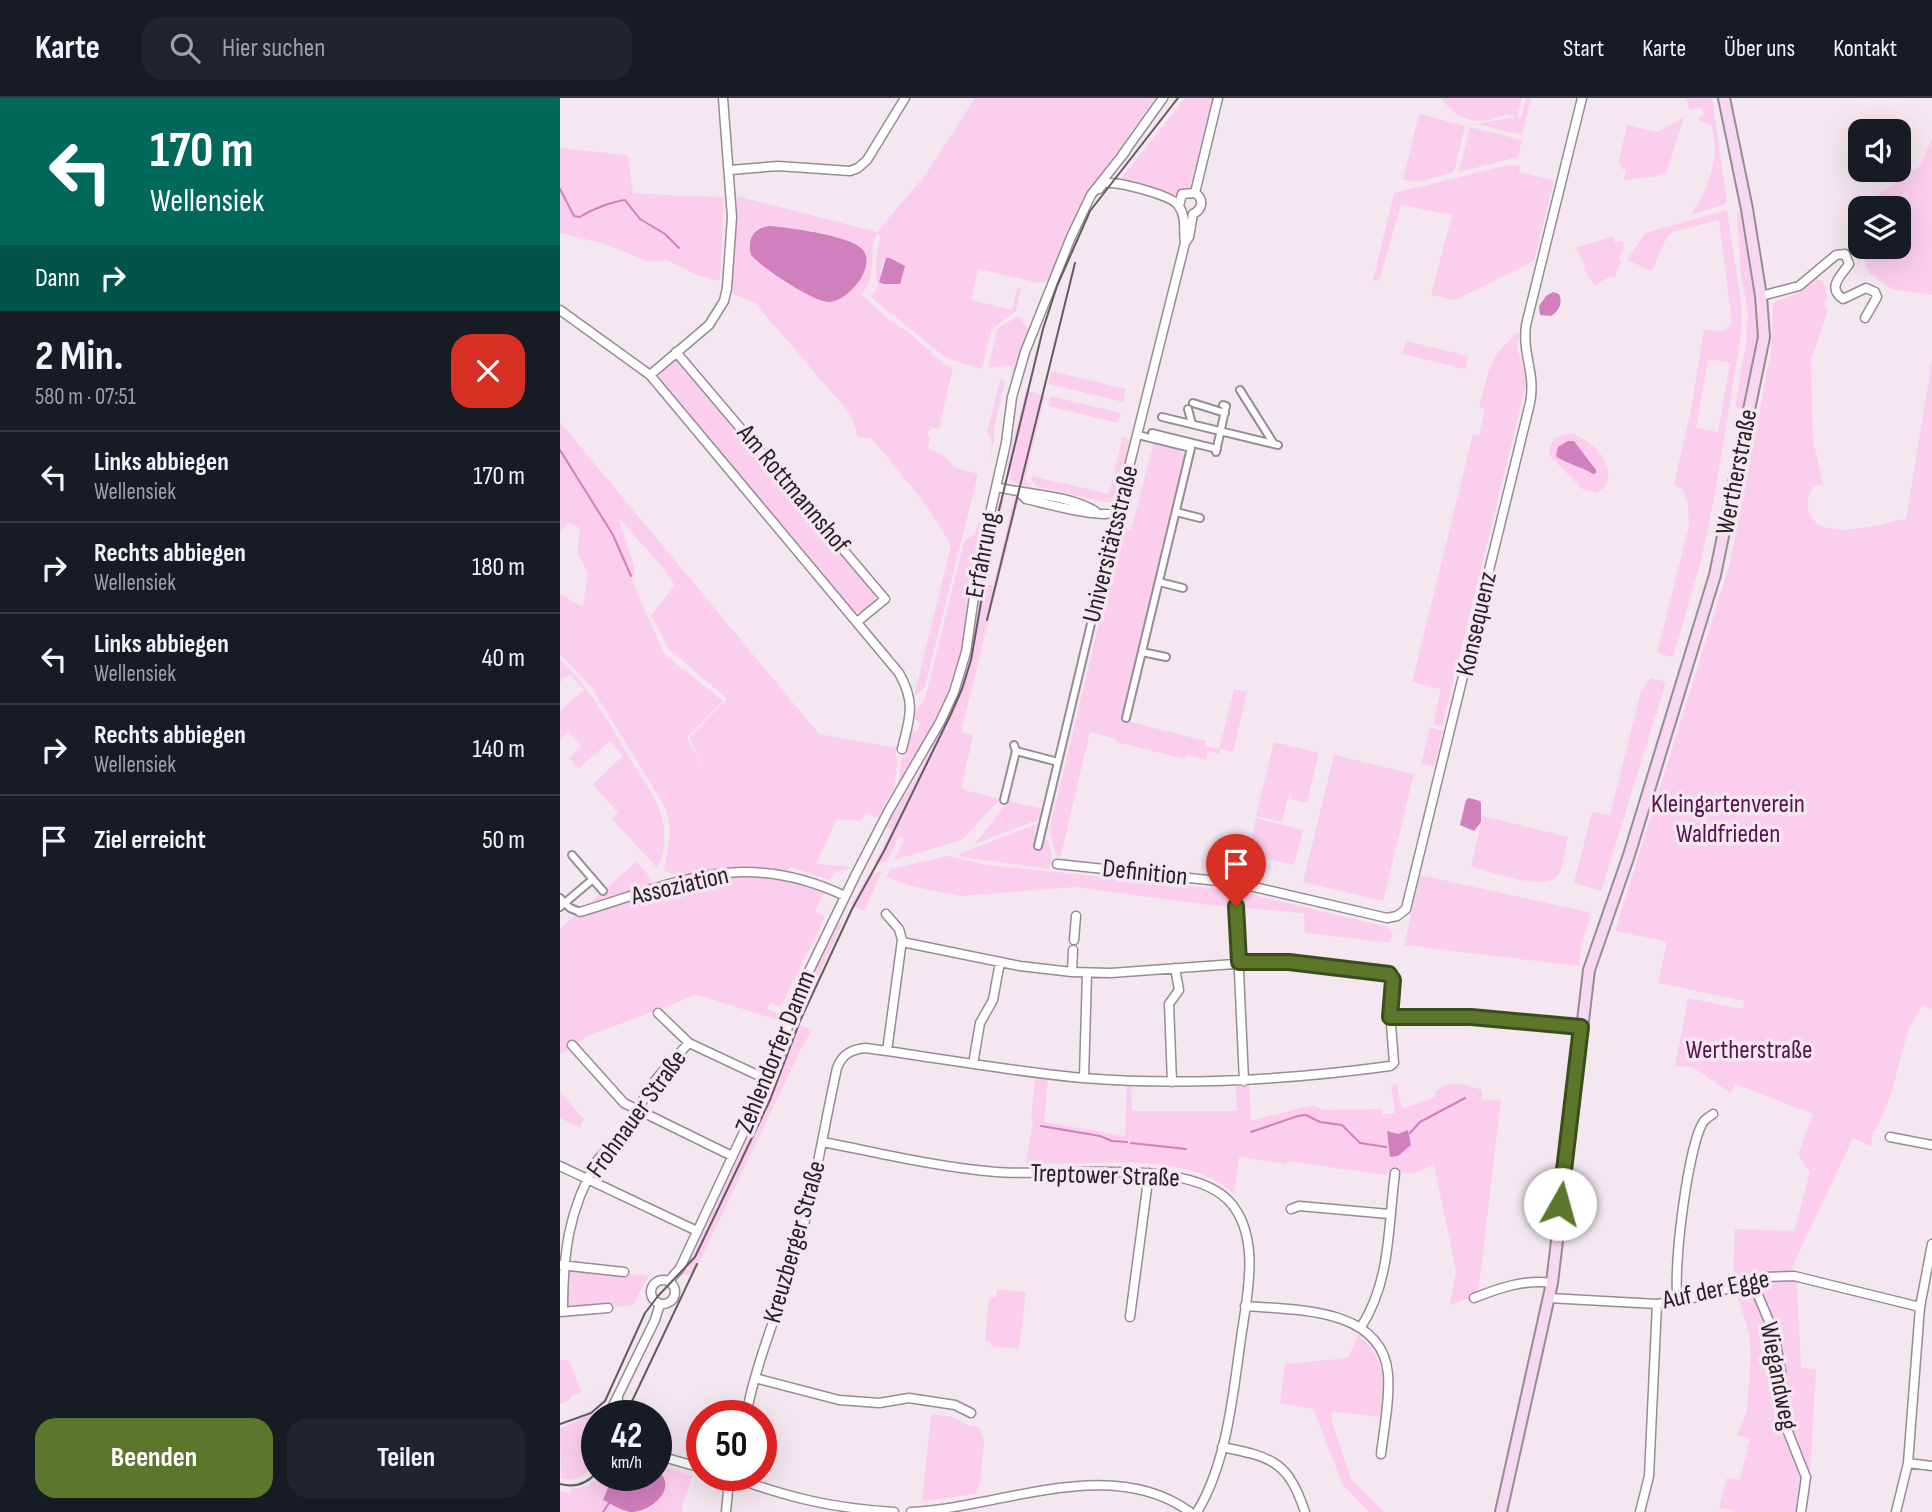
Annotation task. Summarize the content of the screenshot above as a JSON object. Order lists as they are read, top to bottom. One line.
{"streets":{"main road":["Wertherstraße"],"street":["Am Rottmannshof","Universitätsstraße","Erfahrung","Konsequenz","Definition","Assoziation","Zehlendorfer Damm","Frohnauer Straße","Treptower Straße","Kreuzberger Straße","Auf der Egge","Wiegandweg"]},"crossings":[["Wertherstraße","Auf der Egge"],["Erfahrung","Assoziation"],["Erfahrung","Zehlendorfer Damm"],["Konsequenz","Definition"],["Assoziation","Zehlendorfer Damm"],["Treptower Straße","Kreuzberger Straße"],["Auf der Egge","Wiegandweg"]],"parks":["Kleingartenverein Waldfrieden","Wertherstraße"],"page":{"header":"Karte","search":"Hier suchen","nav":["Start","Karte","Über uns","Kontakt"],"turn":["170 m","Wellensiek"],"then":"Dann","heading":["2 Min.","580 m · 07:51"],"list":[{"name":"Links abbiegen","note":"Wellensiek","value":"170 m"},{"name":"Rechts abbiegen","note":"Wellensiek","value":"180 m"},{"name":"Links abbiegen","note":"Wellensiek","value":"40 m"},{"name":"Rechts abbiegen","note":"Wellensiek","value":"140 m"},{"name":"Ziel erreicht","value":"50 m"}],"speed":"42 km/h","limit":"50","buttons":["Beenden","Teilen"]}}
